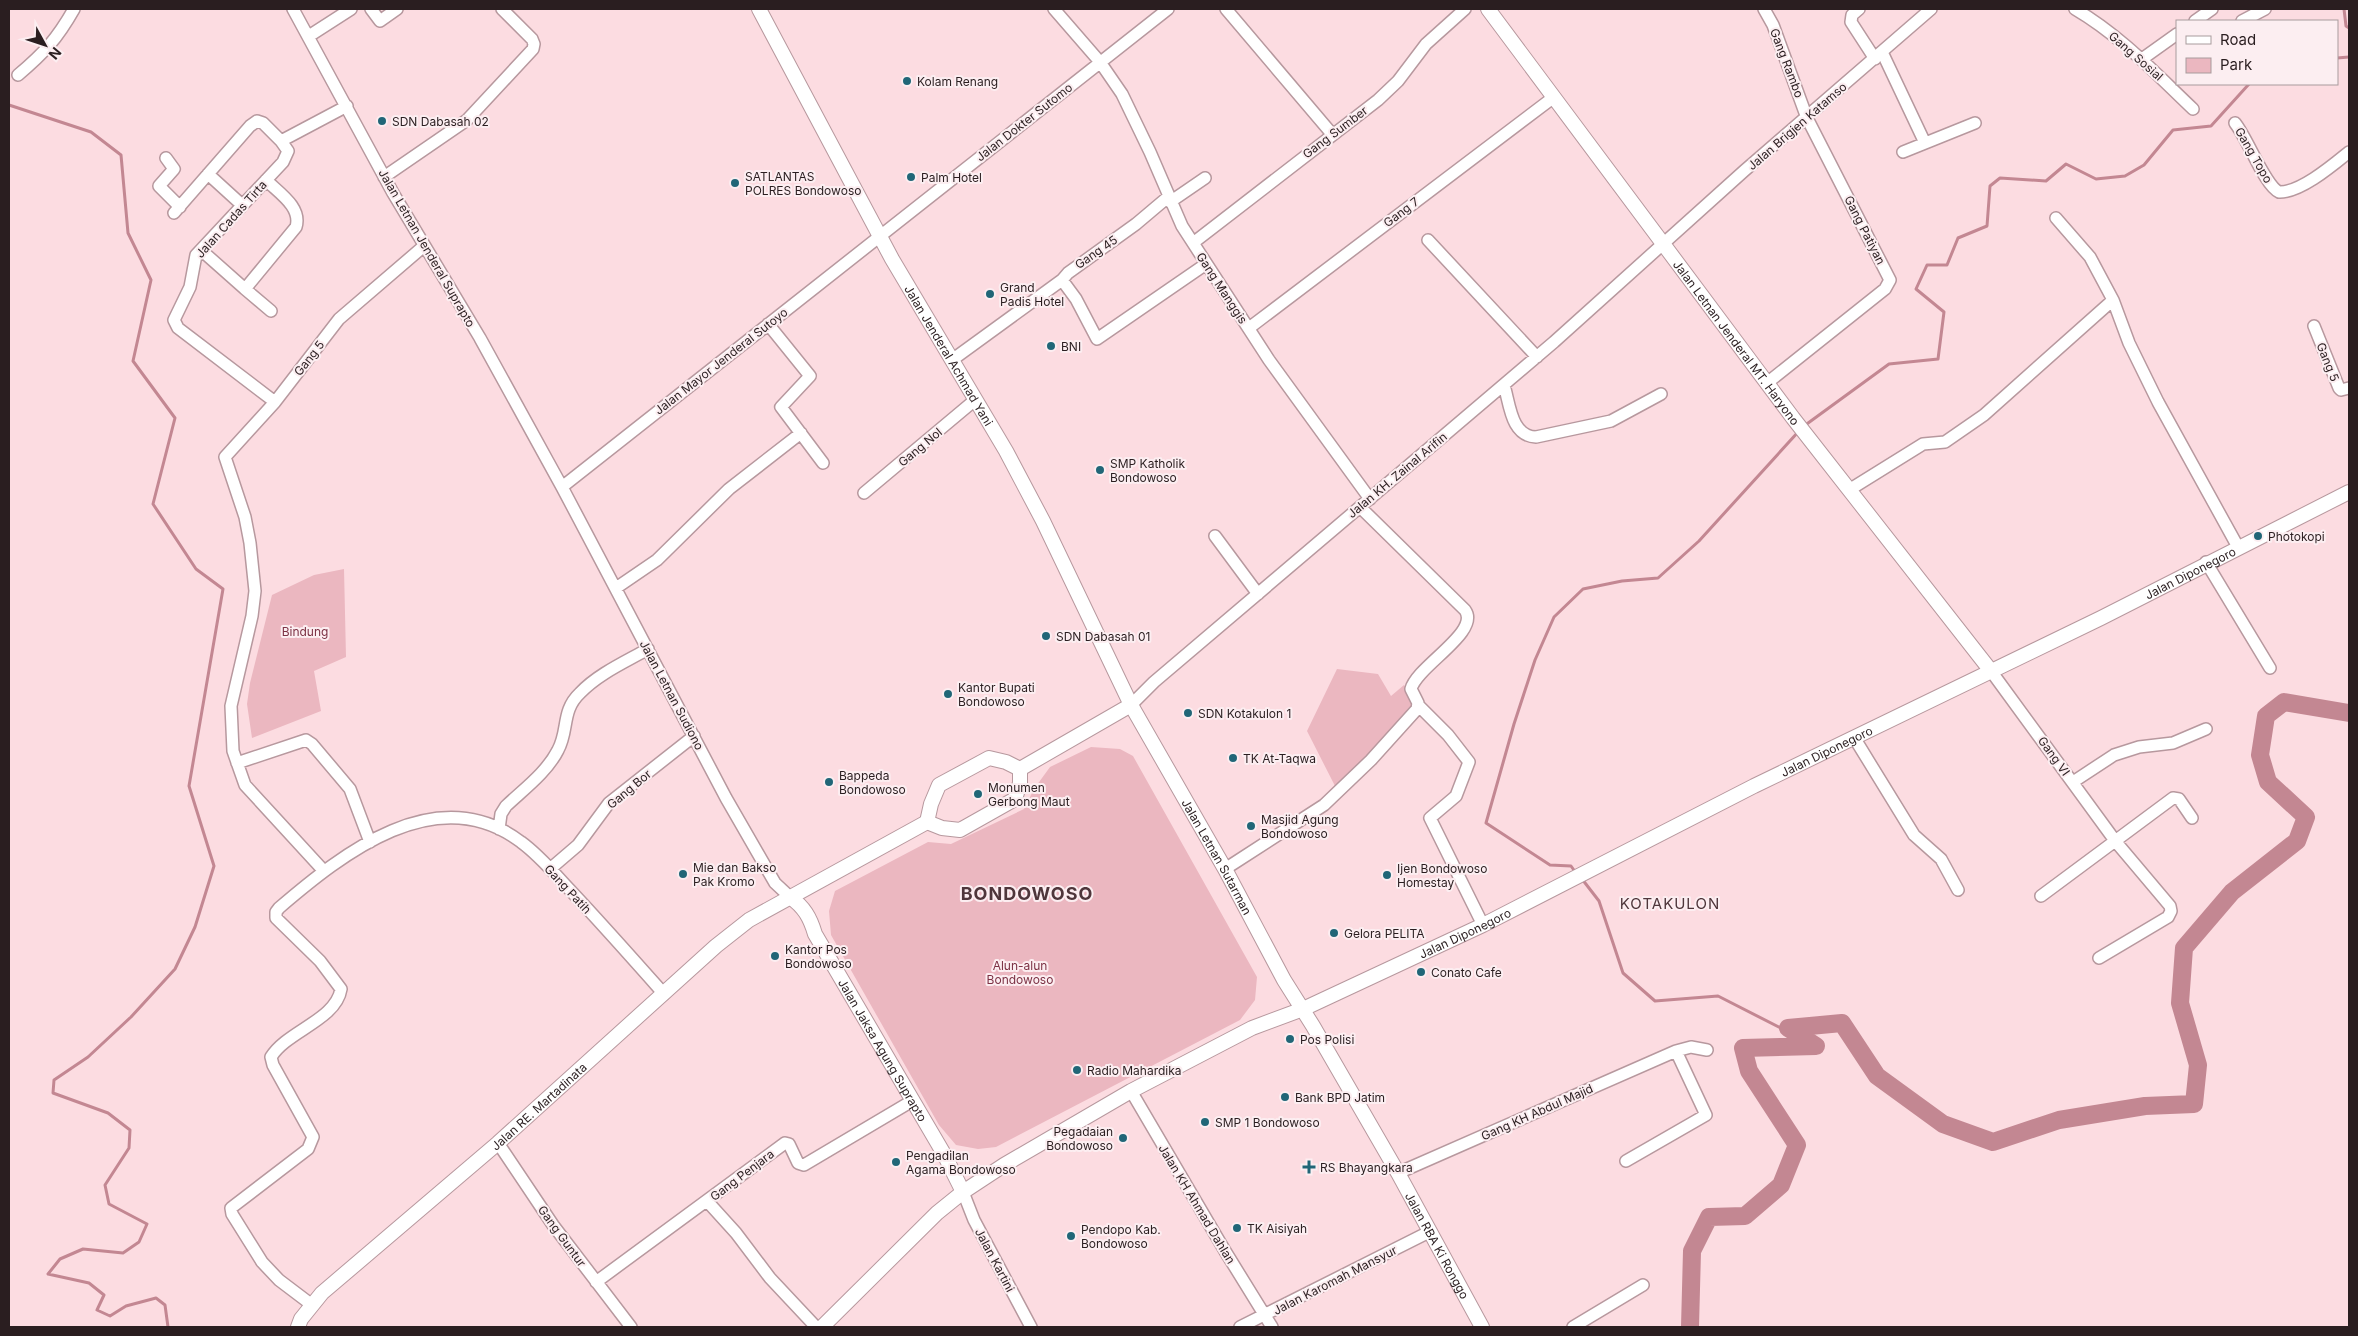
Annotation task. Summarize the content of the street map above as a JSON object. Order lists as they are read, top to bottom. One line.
{"streets":{"main road":["Jalan Letnan Jenderal MT. Haryono","Jalan Jenderal Achmad Yani","Jalan Diponegoro","Jalan Letnan Sutarman","Jalan Jaksa Agung Suprapto","Jalan RE. Martadinata","Jalan RBA Ki Ronggo"],"street":["Gang Sosial","Gang Rambo","Jalan Dokter Sutomo","Jalan Brigjen Katamso","Gang Sumber","Gang Topo","Gang 7","Jalan Cadas Tirta","Gang Patiyan","Jalan Letnan Jenderal Suprapto","Gang 45","Gang Manggis","Gang 5","Jalan Mayor Jenderal Sutoyo","Gang Nol","Jalan KH. Zainal Arifin","Jalan Letnan Sudiono","Gang VI","Gang Bor","Gang Patih","Gang KH Abdul Majid","Gang Penjara","Jalan KH Ahmad Dahlan","Gang Guntur","Jalan Kartini","Jalan Karomah Mansyur"]},"crossings":[["Gang Rambo","Jalan Brigjen Katamso"],["Gang Rambo","Gang Patiyan"],["Jalan Dokter Sutomo","Gang Manggis"],["Jalan Dokter Sutomo","Jalan Jenderal Achmad Yani"],["Jalan Dokter Sutomo","Jalan Mayor Jenderal Sutoyo"],["Jalan Brigjen Katamso","Gang Patiyan"],["Jalan Brigjen Katamso","Jalan Letnan Jenderal MT. Haryono"],["Jalan Brigjen Katamso","Jalan KH. Zainal Arifin"],["Gang Sumber","Gang Manggis"],["Gang 7","Gang Manggis"],["Gang 7","Jalan Letnan Jenderal MT. Haryono"],["Jalan Cadas Tirta","Gang 5"],["Gang Patiyan","Jalan Letnan Jenderal MT. Haryono"],["Jalan Letnan Jenderal Suprapto","Gang 5"],["Jalan Letnan Jenderal Suprapto","Jalan Mayor Jenderal Sutoyo"],["Jalan Letnan Jenderal Suprapto","Jalan Letnan Sudiono"],["Gang 45","Gang Manggis"],["Gang 45","Jalan Jenderal Achmad Yani"],["Gang Manggis","Jalan KH. Zainal Arifin"],["Jalan Letnan Jenderal MT. Haryono","Jalan KH. Zainal Arifin"],["Jalan Letnan Jenderal MT. Haryono","Jalan Diponegoro"],["Jalan Letnan Jenderal MT. Haryono","Gang VI"],["Jalan Jenderal Achmad Yani","Jalan Mayor Jenderal Sutoyo"],["Jalan Jenderal Achmad Yani","Gang Nol"],["Jalan Jenderal Achmad Yani","Jalan KH. Zainal Arifin"],["Jalan Jenderal Achmad Yani","Jalan Letnan Sutarman"],["Jalan Mayor Jenderal Sutoyo","Jalan Letnan Sudiono"],["Jalan KH. Zainal Arifin","Jalan Letnan Sutarman"],["Jalan Diponegoro","Gang VI"],["Jalan Diponegoro","Jalan Letnan Sutarman"],["Jalan Diponegoro","Jalan Jaksa Agung Suprapto"],["Jalan Diponegoro","Jalan KH Ahmad Dahlan"],["Jalan Diponegoro","Jalan RBA Ki Ronggo"],["Jalan Diponegoro","Jalan Kartini"],["Jalan Letnan Sudiono","Gang Bor"],["Jalan Letnan Sudiono","Jalan Jaksa Agung Suprapto"],["Jalan Letnan Sudiono","Jalan RE. Martadinata"],["Gang Bor","Gang Patih"],["Jalan Letnan Sutarman","Jalan RBA Ki Ronggo"],["Gang Patih","Jalan RE. Martadinata"],["Jalan Jaksa Agung Suprapto","Jalan RE. Martadinata"],["Jalan Jaksa Agung Suprapto","Gang Penjara"],["Jalan Jaksa Agung Suprapto","Jalan Kartini"],["Jalan RE. Martadinata","Gang Guntur"],["Gang KH Abdul Majid","Jalan RBA Ki Ronggo"],["Gang Penjara","Gang Guntur"],["Jalan KH Ahmad Dahlan","Jalan Karomah Mansyur"],["Jalan RBA Ki Ronggo","Jalan Karomah Mansyur"]],"districts":["BONDOWOSO","KOTAKULON"],"parks":["Bindung","Alun-alun Bondowoso"],"places":{"other":["Kolam Renang","SDN Dabasah 02","Palm Hotel","SATLANTAS POLRES Bondowoso","Grand Padis Hotel","BNI","SMP Katholik Bondowoso","Photokopi","SDN Dabasah 01","Kantor Bupati Bondowoso","SDN Kotakulon 1","TK At-Taqwa","Bappeda Bondowoso","Monumen Gerbong Maut","Masjid Agung Bondowoso","Mie dan Bakso Pak Kromo","Ijen Bondowoso Homestay","Gelora PELITA","Kantor Pos Bondowoso","Conato Cafe","Pos Polisi","Radio Mahardika","Bank BPD Jatim","SMP 1 Bondowoso","Pegadaian Bondowoso","Pengadilan Agama Bondowoso","TK Aisiyah","Pendopo Kab. Bondowoso"],"health":["RS Bhayangkara"]},"legend":["Road","Park"],"north":"bottom right"}
